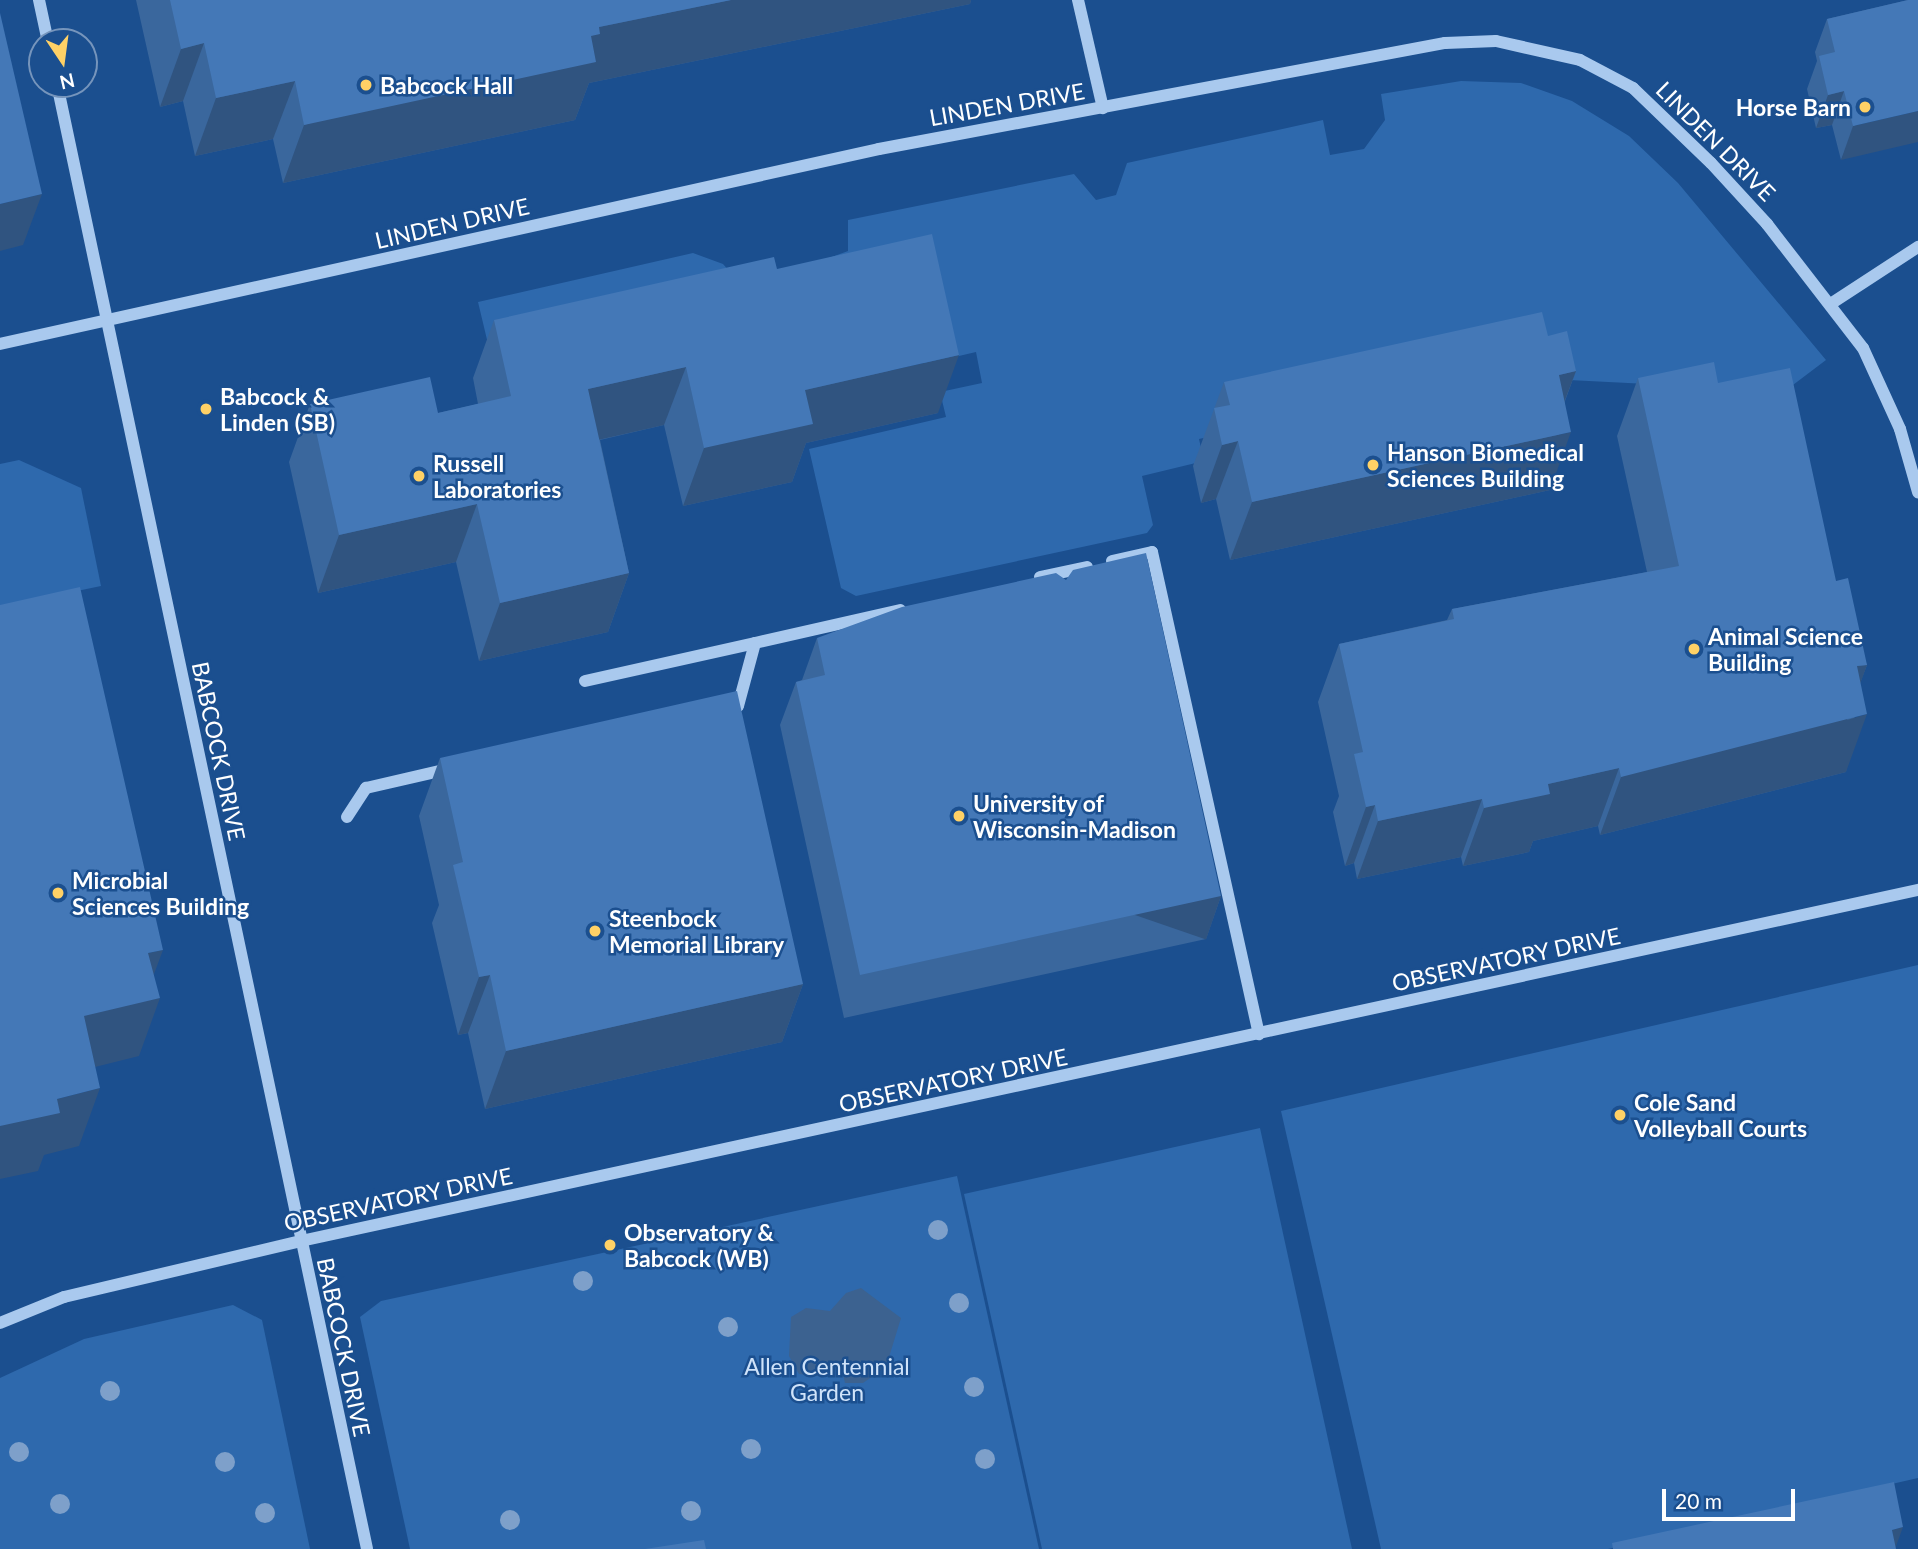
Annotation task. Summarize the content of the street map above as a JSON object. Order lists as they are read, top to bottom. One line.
{"streets":{"street":["LINDEN DRIVE","BABCOCK DRIVE","OBSERVATORY DRIVE"]},"crossings":[["LINDEN DRIVE","BABCOCK DRIVE"],["BABCOCK DRIVE","OBSERVATORY DRIVE"]],"parks":["Allen Centennial Garden"],"places":["Babcock Hall","Horse Barn","Babcock & Linden (SB)","Hanson Biomedical Sciences Building","Russell Laboratories","Animal Science Building","University of Wisconsin-Madison","Microbial Sciences Building","Steenbock Memorial Library","Cole Sand Volleyball Courts","Observatory & Babcock (WB)"],"scale_bar":"20 m","north":"bottom"}
